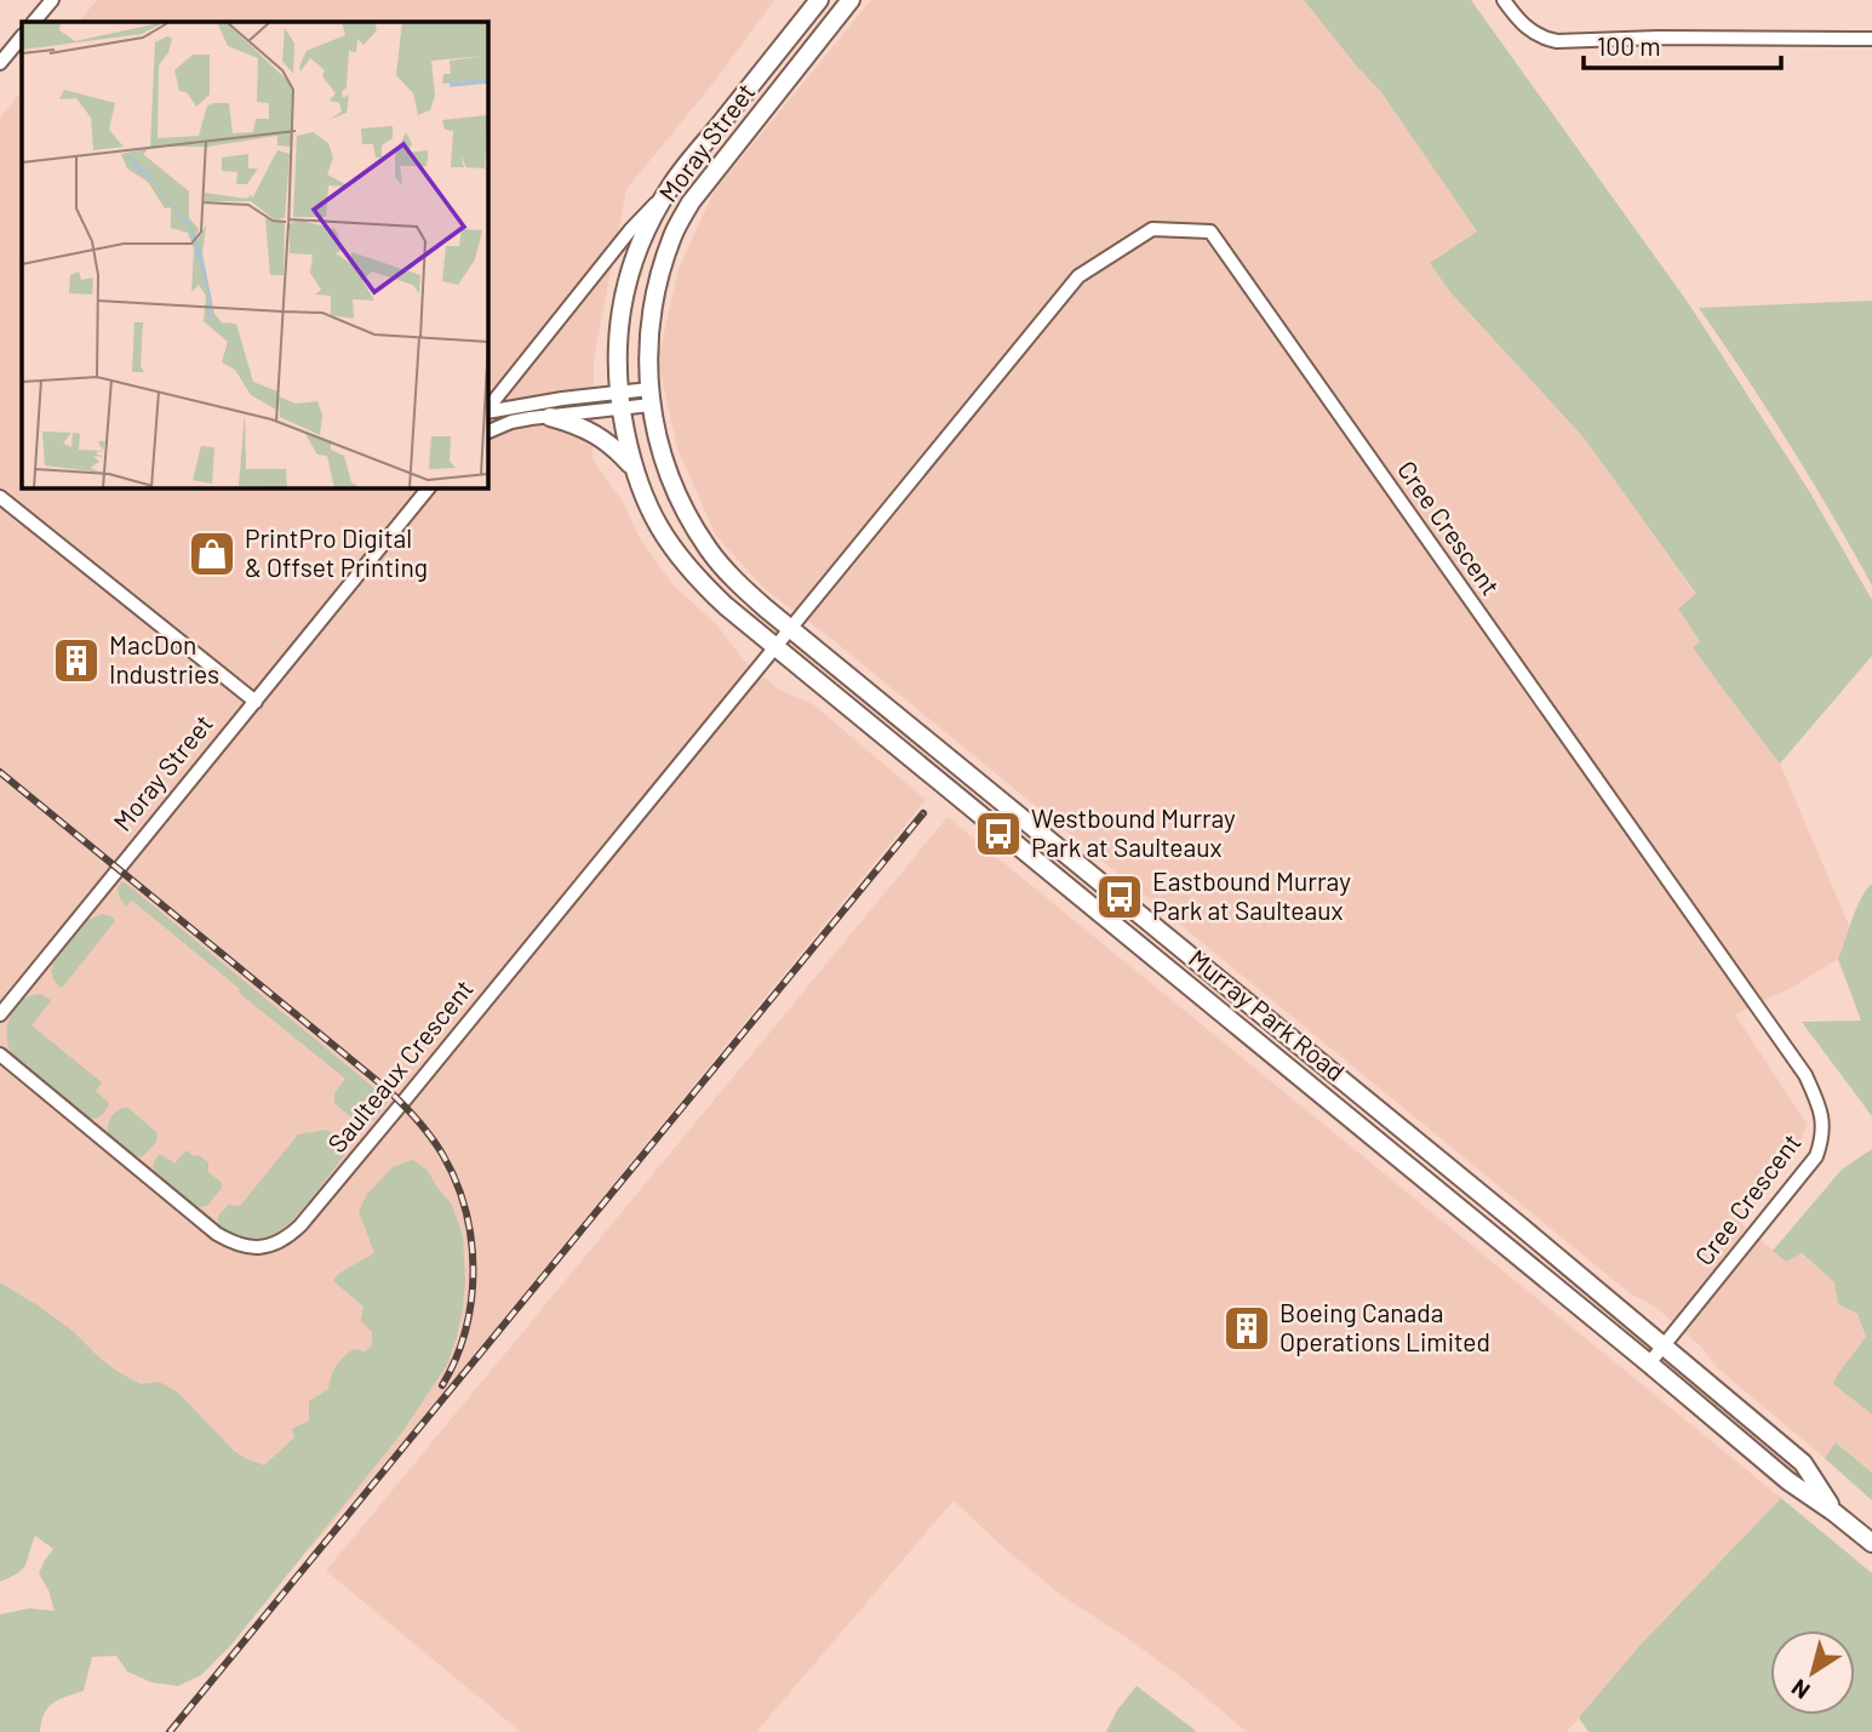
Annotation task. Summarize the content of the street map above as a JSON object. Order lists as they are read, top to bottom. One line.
{"streets":{"street":["Moray Street","Cree Crescent","Murray Park Road","Saulteaux Crescent"]},"crossings":[["Moray Street","Murray Park Road"],["Cree Crescent","Murray Park Road"],["Cree Crescent","Saulteaux Crescent"],["Murray Park Road","Saulteaux Crescent"]],"places":{"shop":["PrintPro Digital & Offset Printing"],"building":["MacDon Industries","Boeing Canada Operations Limited"],"bus stop":["Westbound Murray Park at Saulteaux","Eastbound Murray Park at Saulteaux"]},"scale_bar":"100 m","north":"bottom left"}
